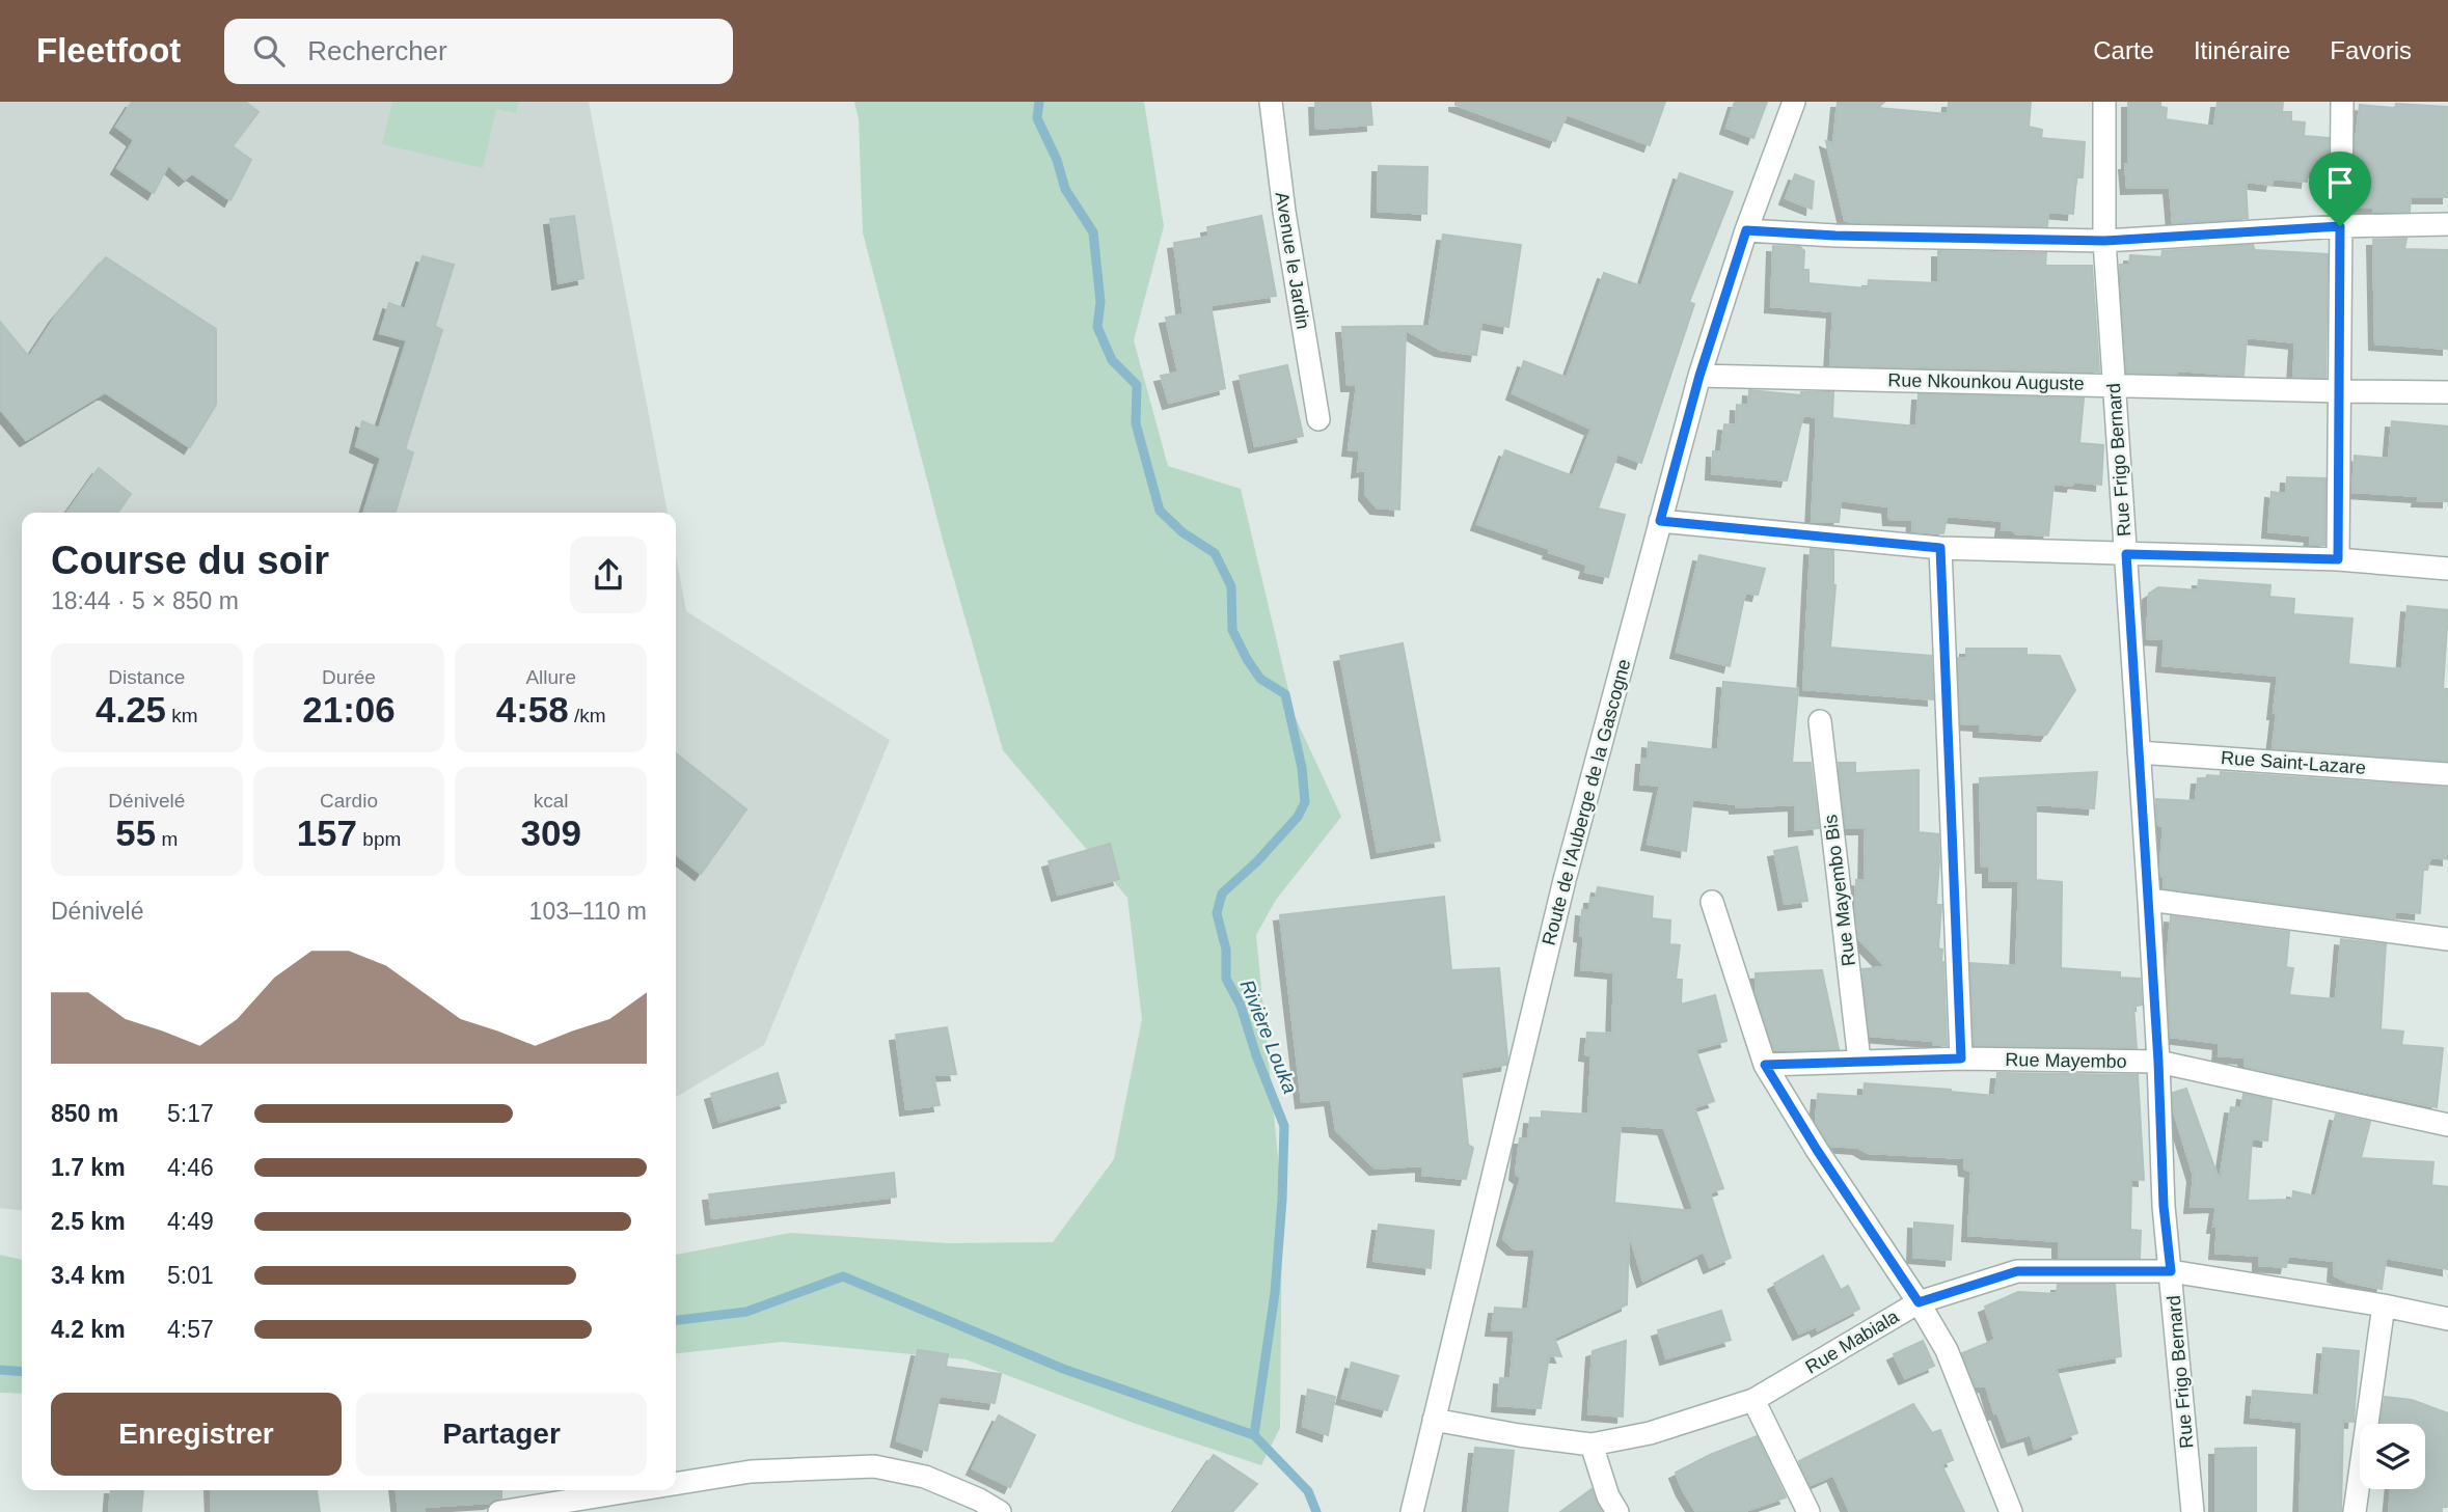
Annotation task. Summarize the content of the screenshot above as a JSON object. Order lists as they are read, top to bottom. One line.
{"streets":{"street":["Avenue le Jardin","Rue Nkounkou Auguste","Rue Frigo Bernard","Rue Saint-Lazare","Route de l'Auberge de la Gascogne","Rue Mayembo Bis","Rue Mayembo","Rue Mabiala"]},"crossings":[["Rue Nkounkou Auguste","Rue Frigo Bernard"],["Rue Nkounkou Auguste","Route de l'Auberge de la Gascogne"],["Rue Frigo Bernard","Rue Saint-Lazare"],["Rue Frigo Bernard","Rue Mayembo"],["Rue Frigo Bernard","Rue Mabiala"],["Route de l'Auberge de la Gascogne","Rue Mabiala"],["Rue Mayembo Bis","Rue Mayembo"]],"water":["Rivière Louka"],"page":{"header":"Fleetfoot","search":"Rechercher","nav":["Carte","Itinéraire","Favoris"],"heading":["Course du soir","18:44 · 5 × 850 m"],"stats":[["Distance","4.25 km"],["Durée","21:06"],["Allure","4:58 /km"],["Dénivelé","55 m"],["Cardio","157 bpm"],["kcal","309"]],"chart":["Dénivelé","103–110 m"],"list":[{"name":"850 m","note":"5:17"},{"name":"1.7 km","note":"4:46"},{"name":"2.5 km","note":"4:49"},{"name":"3.4 km","note":"5:01"},{"name":"4.2 km","note":"4:57"}],"buttons":["Enregistrer","Partager"]}}
